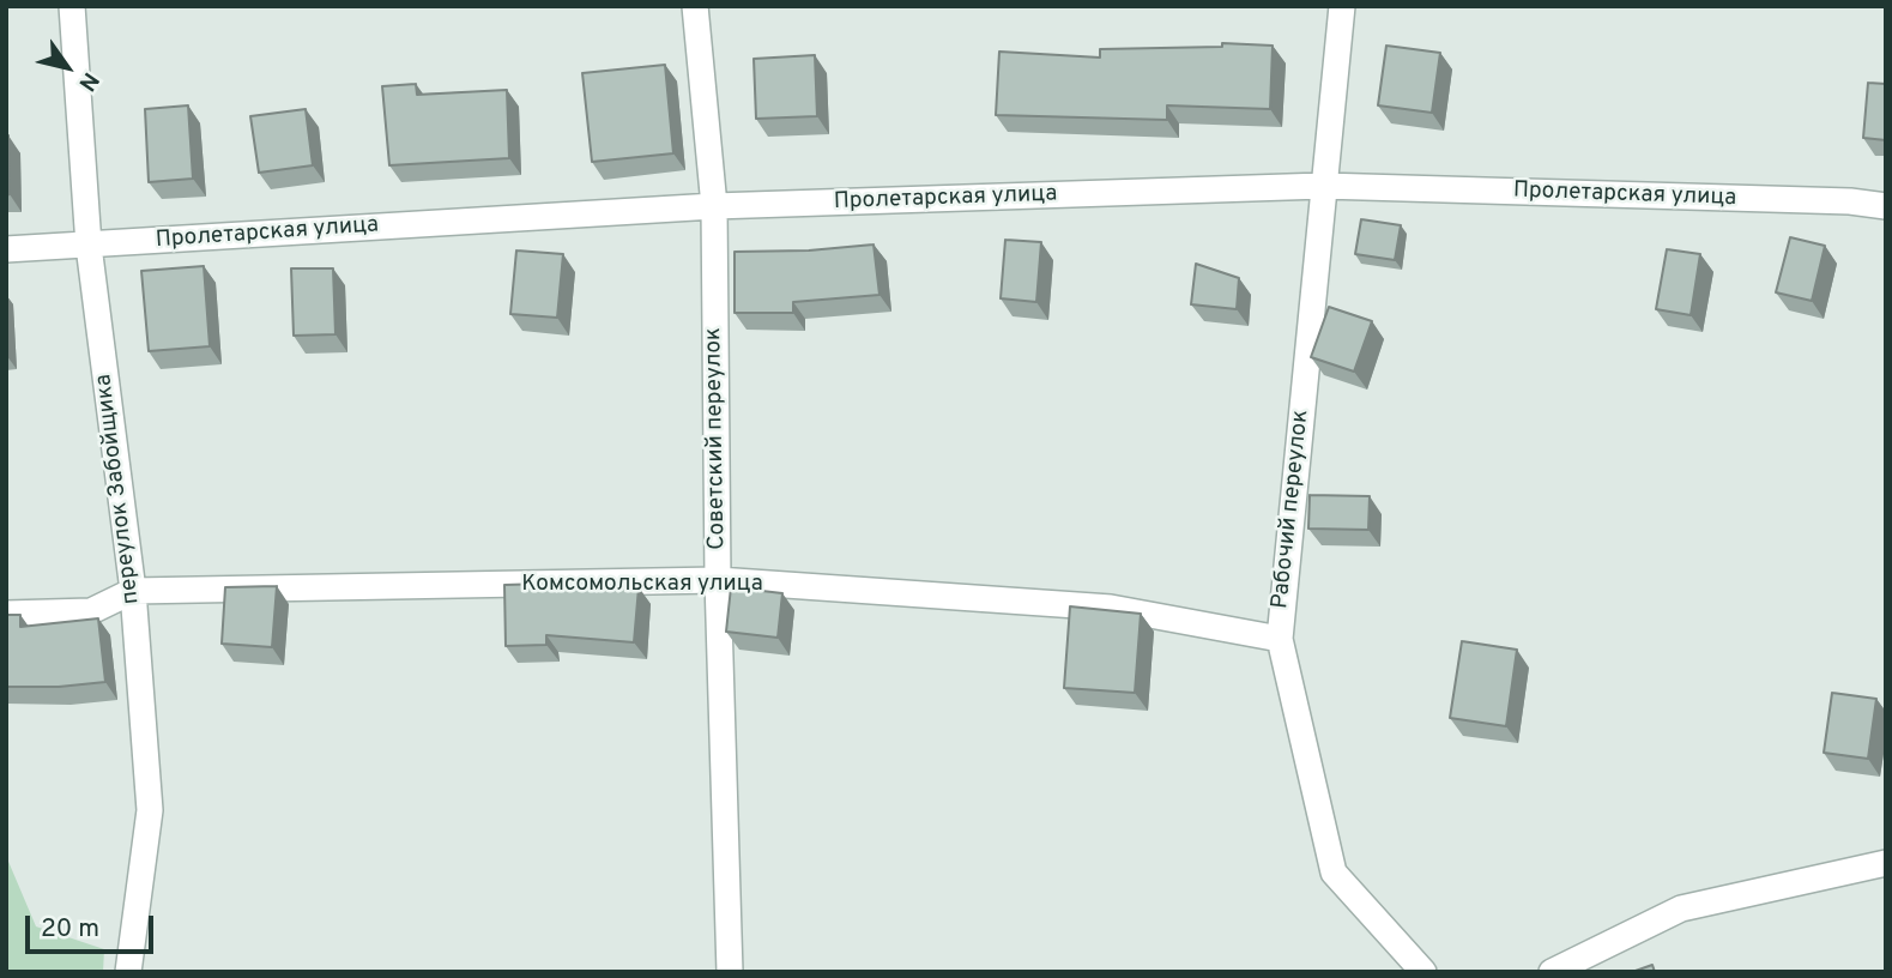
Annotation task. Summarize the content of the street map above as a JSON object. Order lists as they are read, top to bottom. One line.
{"streets":{"street":["Пролетарская улица","Советский переулок","переулок Забойщика","Рабочий переулок","Комсомольская улица"]},"crossings":[["Пролетарская улица","Советский переулок"],["Пролетарская улица","переулок Забойщика"],["Пролетарская улица","Рабочий переулок"],["Советский переулок","Комсомольская улица"],["переулок Забойщика","Комсомольская улица"],["Рабочий переулок","Комсомольская улица"]],"scale_bar":"20 m","north":"bottom right"}
